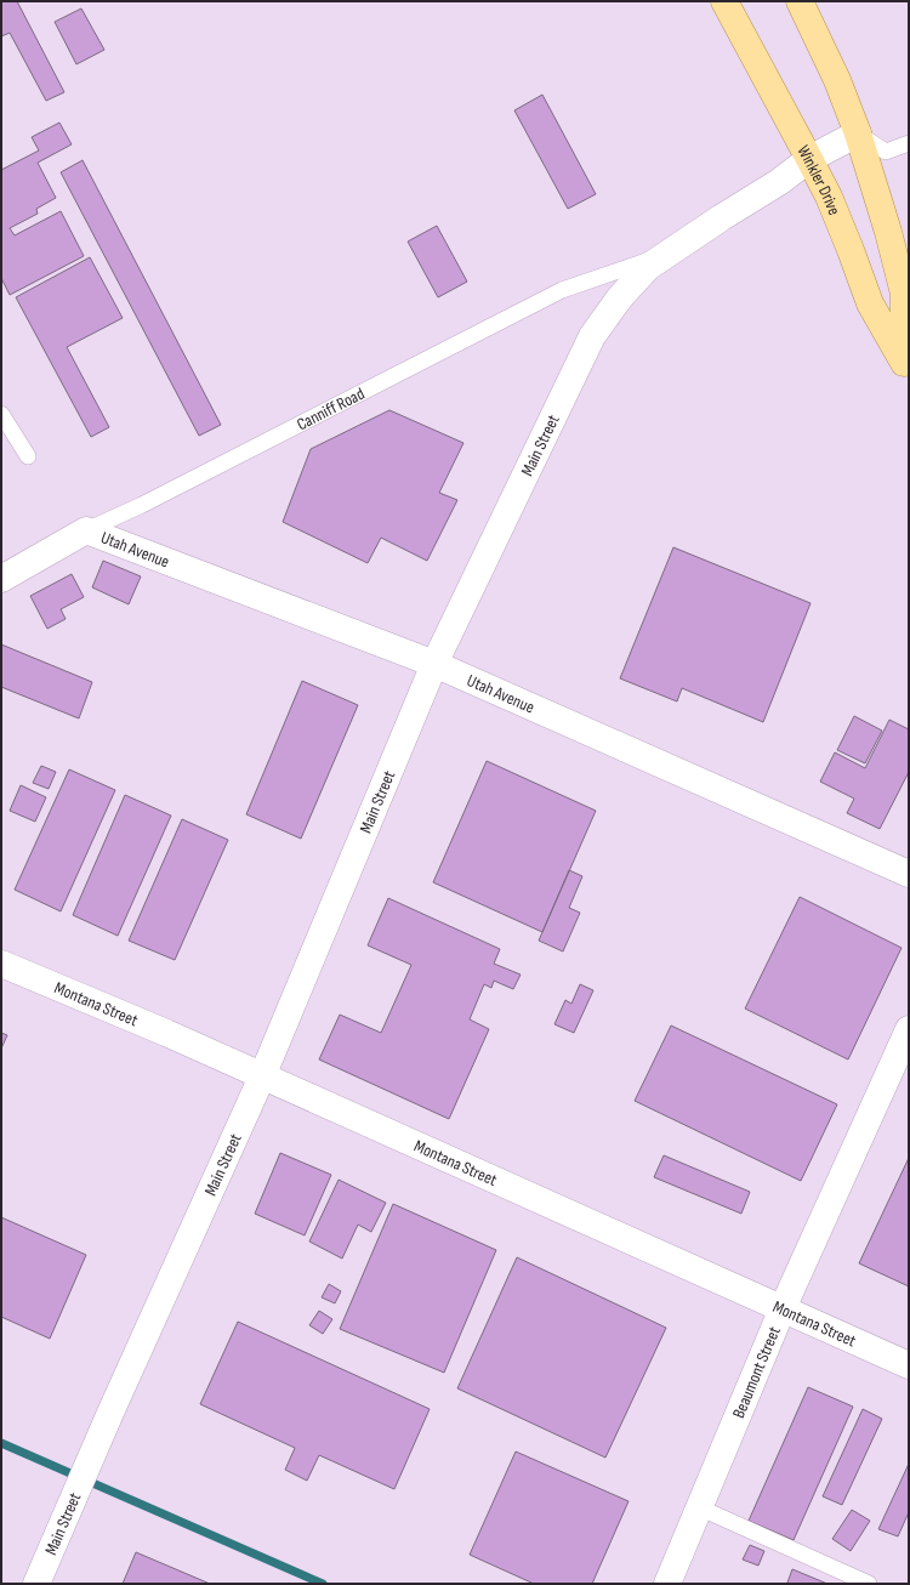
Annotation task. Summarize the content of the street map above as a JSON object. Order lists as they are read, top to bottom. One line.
{"streets":{"main road":["Winkler Drive"],"street":["Canniff Road","Main Street","Utah Avenue","Montana Street","Beaumont Street"]},"crossings":[["Winkler Drive","Main Street"],["Canniff Road","Main Street"],["Canniff Road","Utah Avenue"],["Main Street","Utah Avenue"],["Main Street","Montana Street"],["Montana Street","Beaumont Street"]]}
